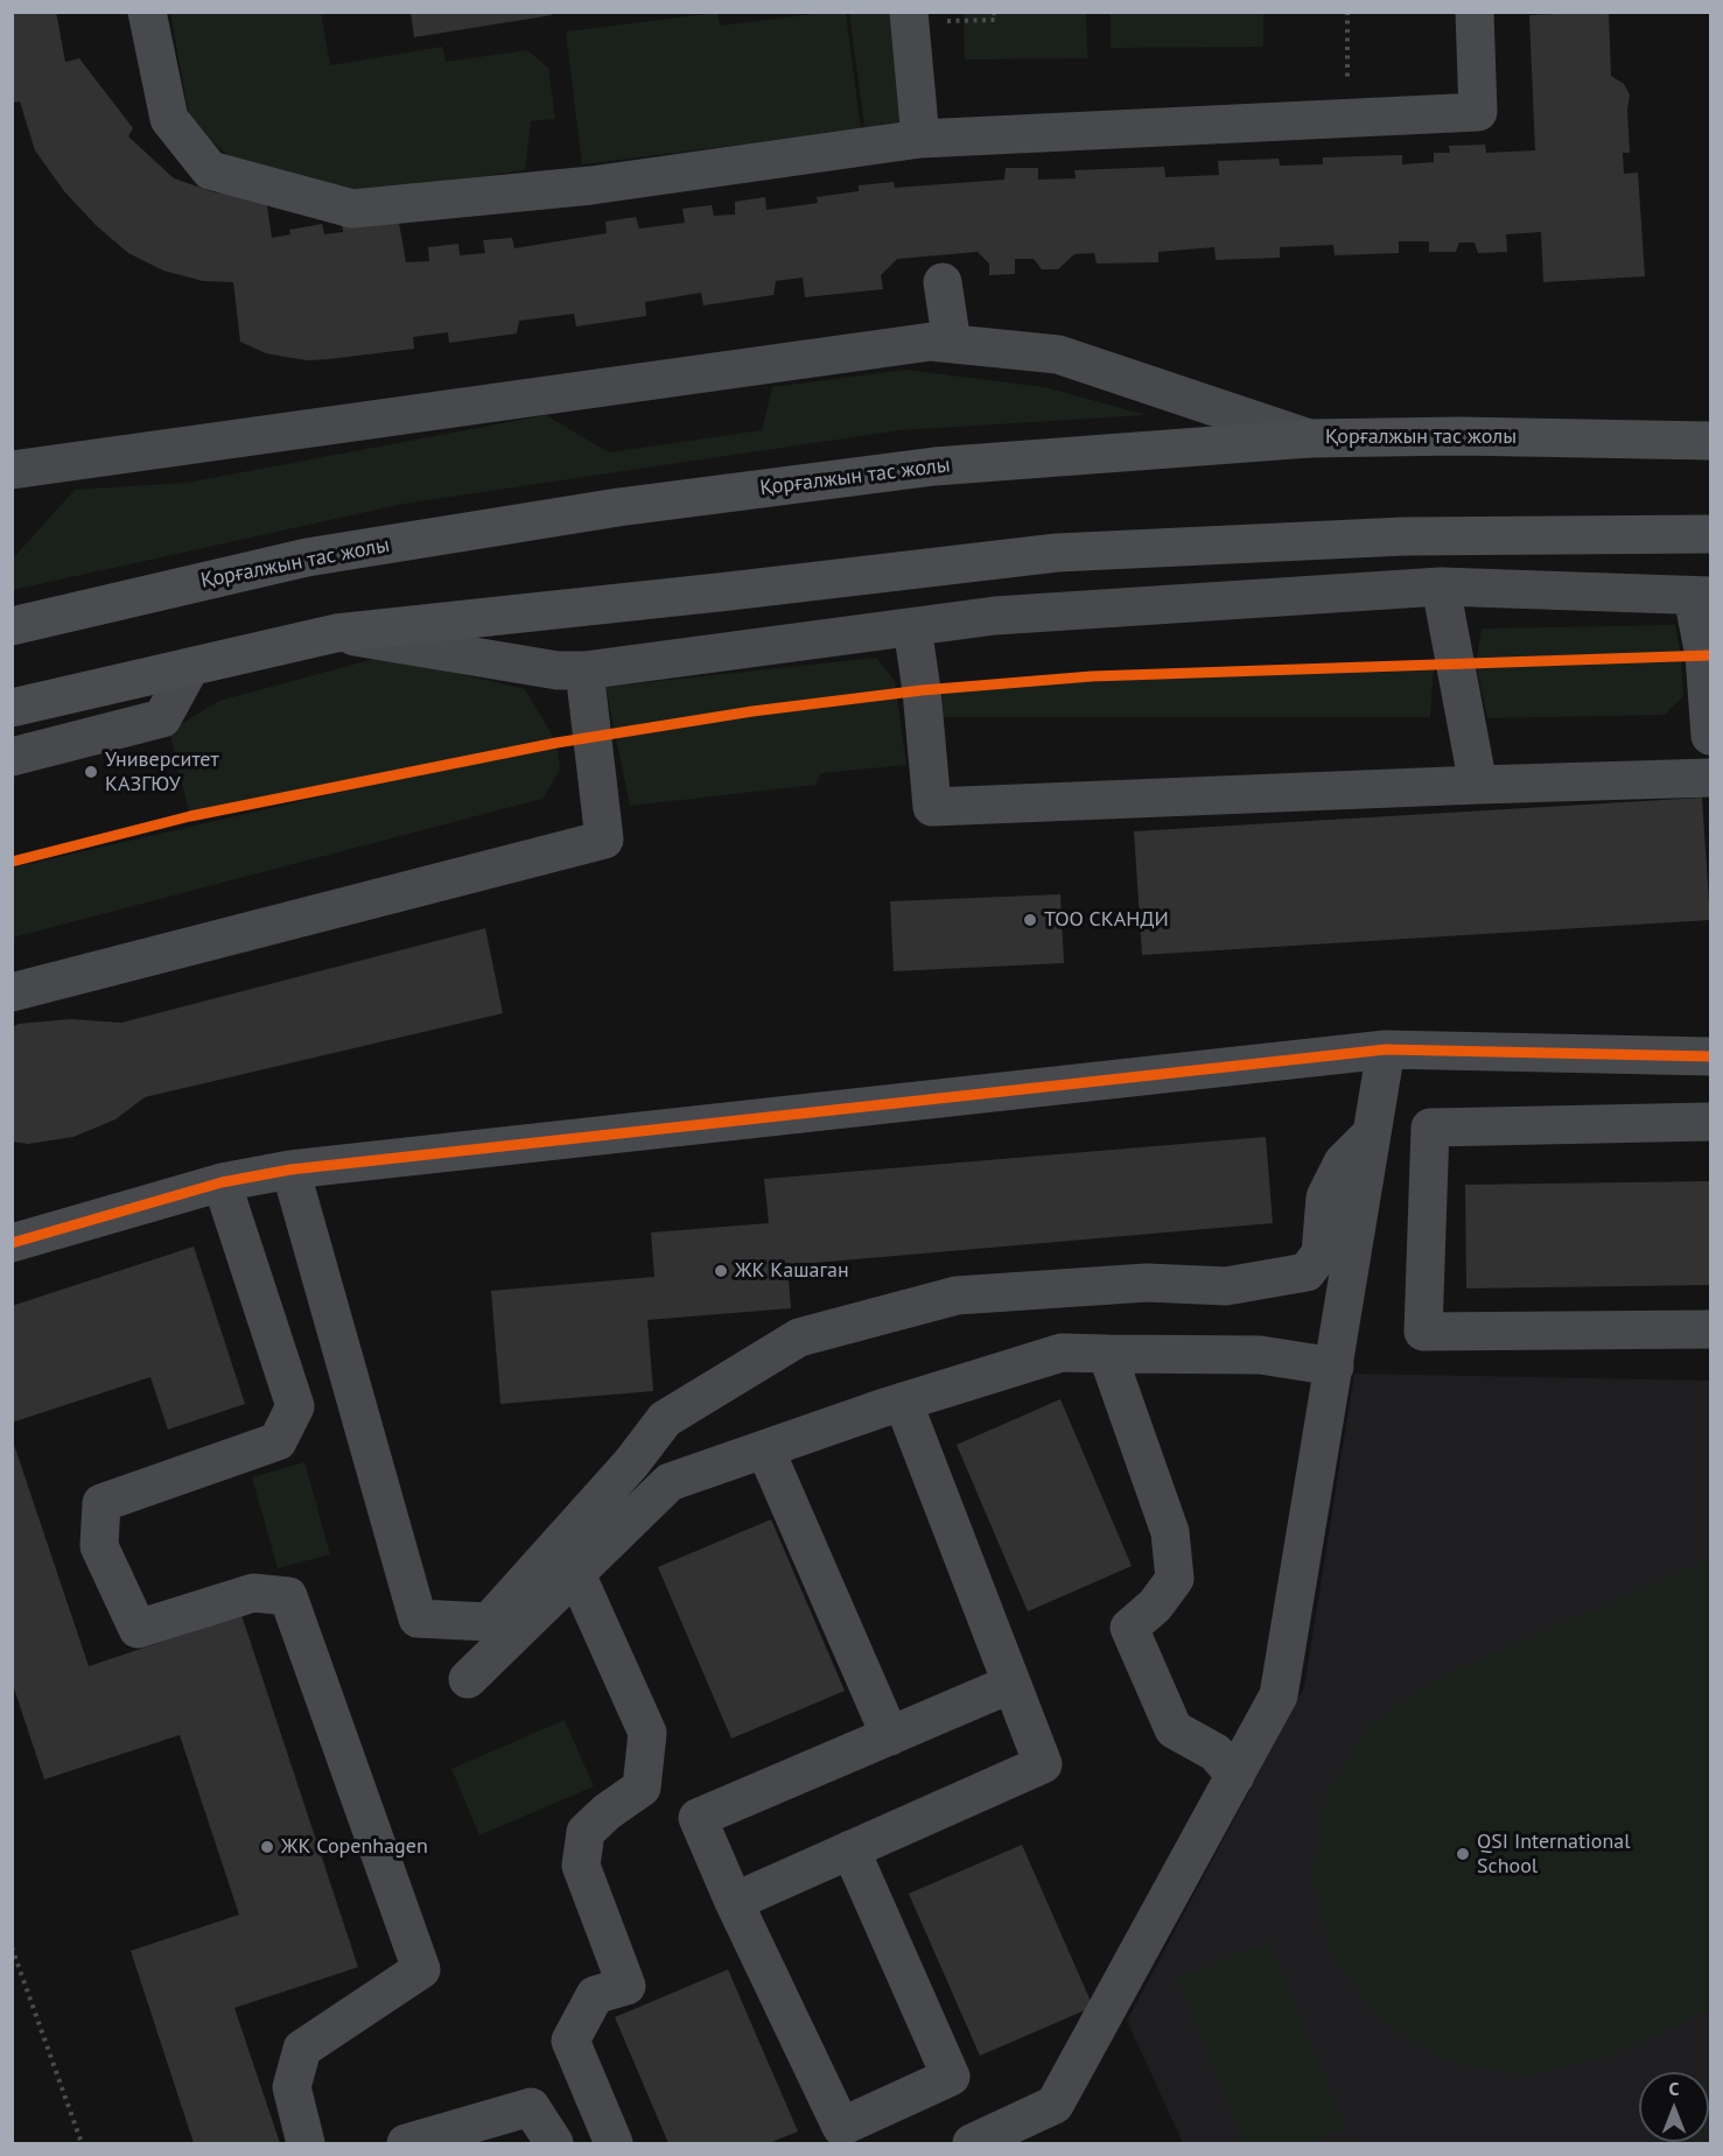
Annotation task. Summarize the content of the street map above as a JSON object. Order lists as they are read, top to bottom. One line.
{"streets":{"main road":["Қорғалжын тас жолы"]},"places":["Университет КАЗГЮУ","ТОО СКАНДИ","ЖК Кашаган","ЖК Copenhagen","QSI International School"],"north":"top"}
